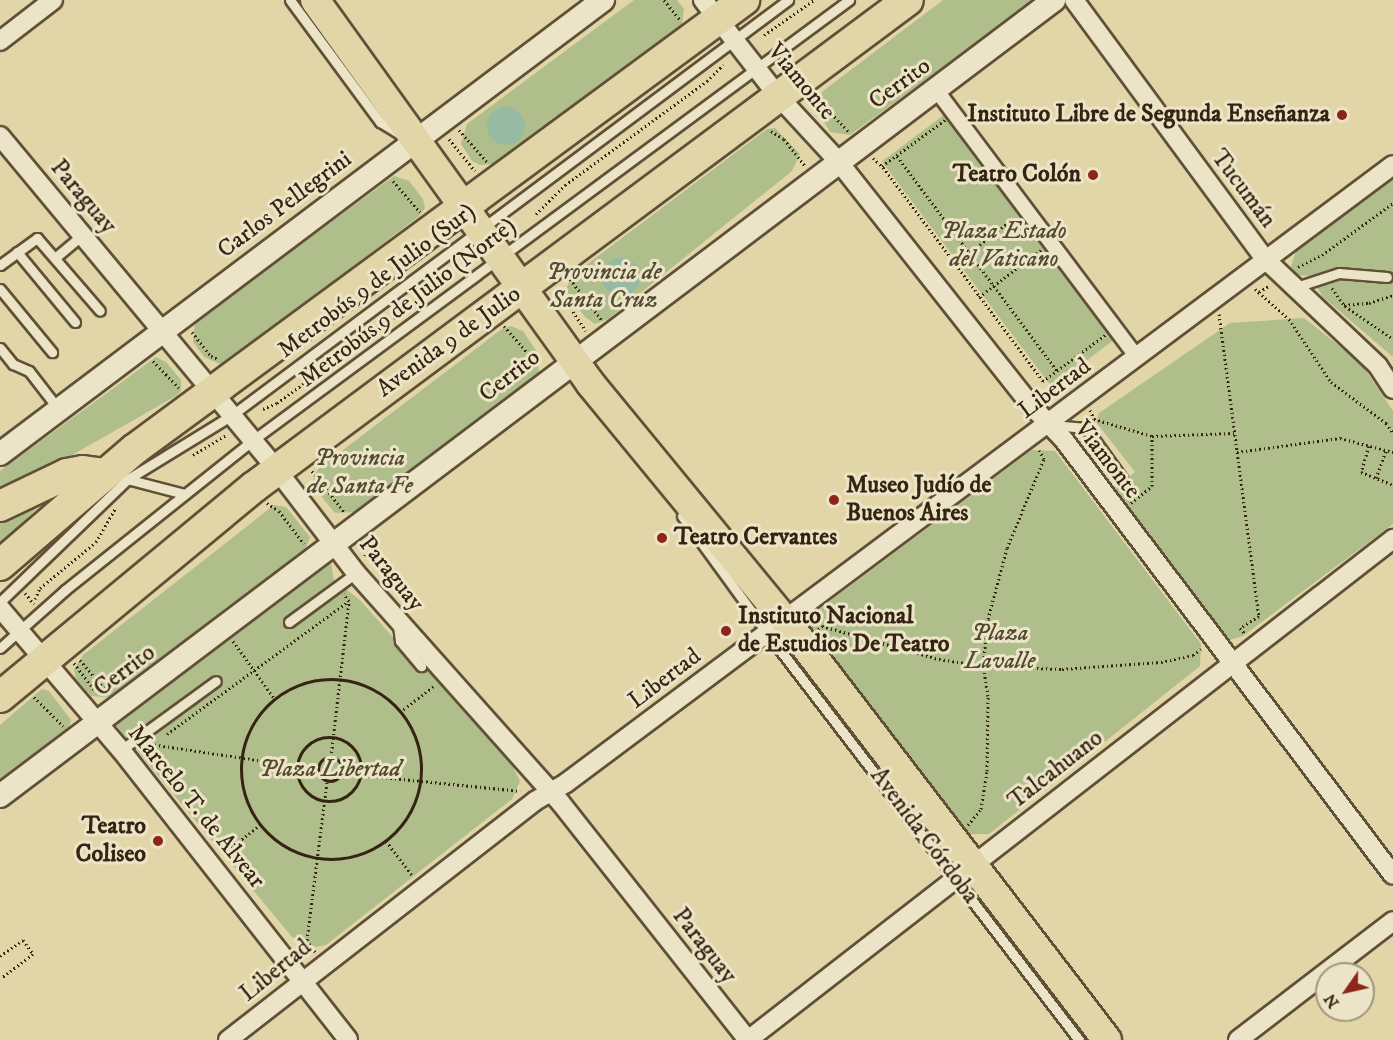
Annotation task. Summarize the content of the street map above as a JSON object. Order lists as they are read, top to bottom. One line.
{"streets":{"highway":["Avenida 9 de Julio"],"main road":["Avenida Córdoba"],"street":["Viamonte","Cerrito","Tucumán","Paraguay","Carlos Pellegrini","Libertad","Talcahuano","Marcelo T. de Alvear"],"lane":["Metrobús 9 de Julio (Sur)","Metrobús 9 de Julio (Norte)"]},"crossings":[["Viamonte","Cerrito"],["Viamonte","Metrobús 9 de Julio (Norte)"],["Viamonte","Avenida 9 de Julio"],["Viamonte","Libertad"],["Viamonte","Talcahuano"],["Cerrito","Paraguay"],["Cerrito","Marcelo T. de Alvear"],["Cerrito","Avenida Córdoba"],["Tucumán","Libertad"],["Paraguay","Carlos Pellegrini"],["Paraguay","Metrobús 9 de Julio (Sur)"],["Paraguay","Metrobús 9 de Julio (Norte)"],["Paraguay","Avenida 9 de Julio"],["Paraguay","Libertad"],["Paraguay","Talcahuano"],["Carlos Pellegrini","Avenida Córdoba"],["Metrobús 9 de Julio (Sur)","Avenida Córdoba"],["Metrobús 9 de Julio (Norte)","Marcelo T. de Alvear"],["Metrobús 9 de Julio (Norte)","Avenida Córdoba"],["Avenida 9 de Julio","Marcelo T. de Alvear"],["Avenida 9 de Julio","Avenida Córdoba"],["Libertad","Marcelo T. de Alvear"],["Libertad","Avenida Córdoba"],["Talcahuano","Avenida Córdoba"]],"parks":["Plaza Estado del Vaticano","Provincia de Santa Cruz","Provincia de Santa Fe","Plaza Lavalle","Plaza Libertad"],"places":["Instituto Libre de Segunda Enseñanza","Teatro Colón","Museo Judío de Buenos Aires","Teatro Cervantes","Instituto Nacional de Estudios De Teatro","Teatro Coliseo"],"north":"bottom left"}
